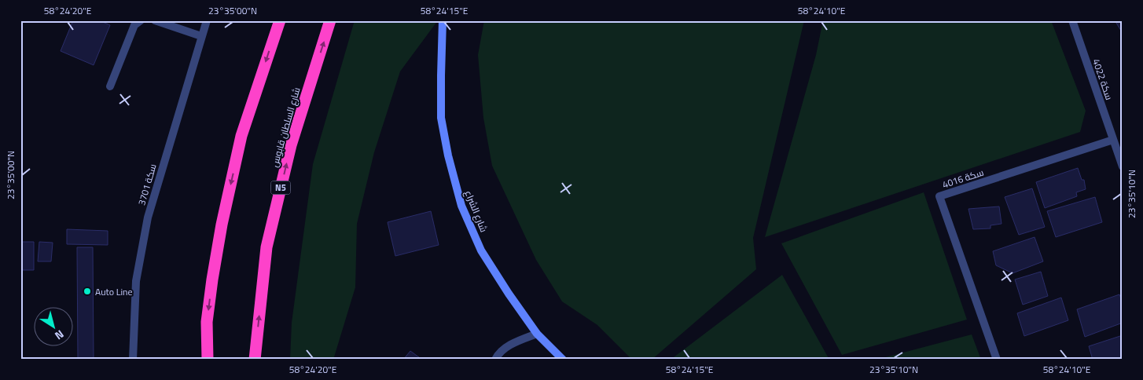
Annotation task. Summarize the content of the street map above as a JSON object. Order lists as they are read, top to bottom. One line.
{"streets":{"highway":["شارع السلطان قابوس","N5"],"street":["سكة 4022","سكة 4016","سكة 3701","شارع الشراع"]},"crossings":[["سكة 4022","سكة 4016"]],"places":["Auto Line"],"north":"bottom right","coordinates":["58°24'20\"E","23°35'00\"N","58°24'15\"E","58°24'10\"E","23°35'10\"N"]}
